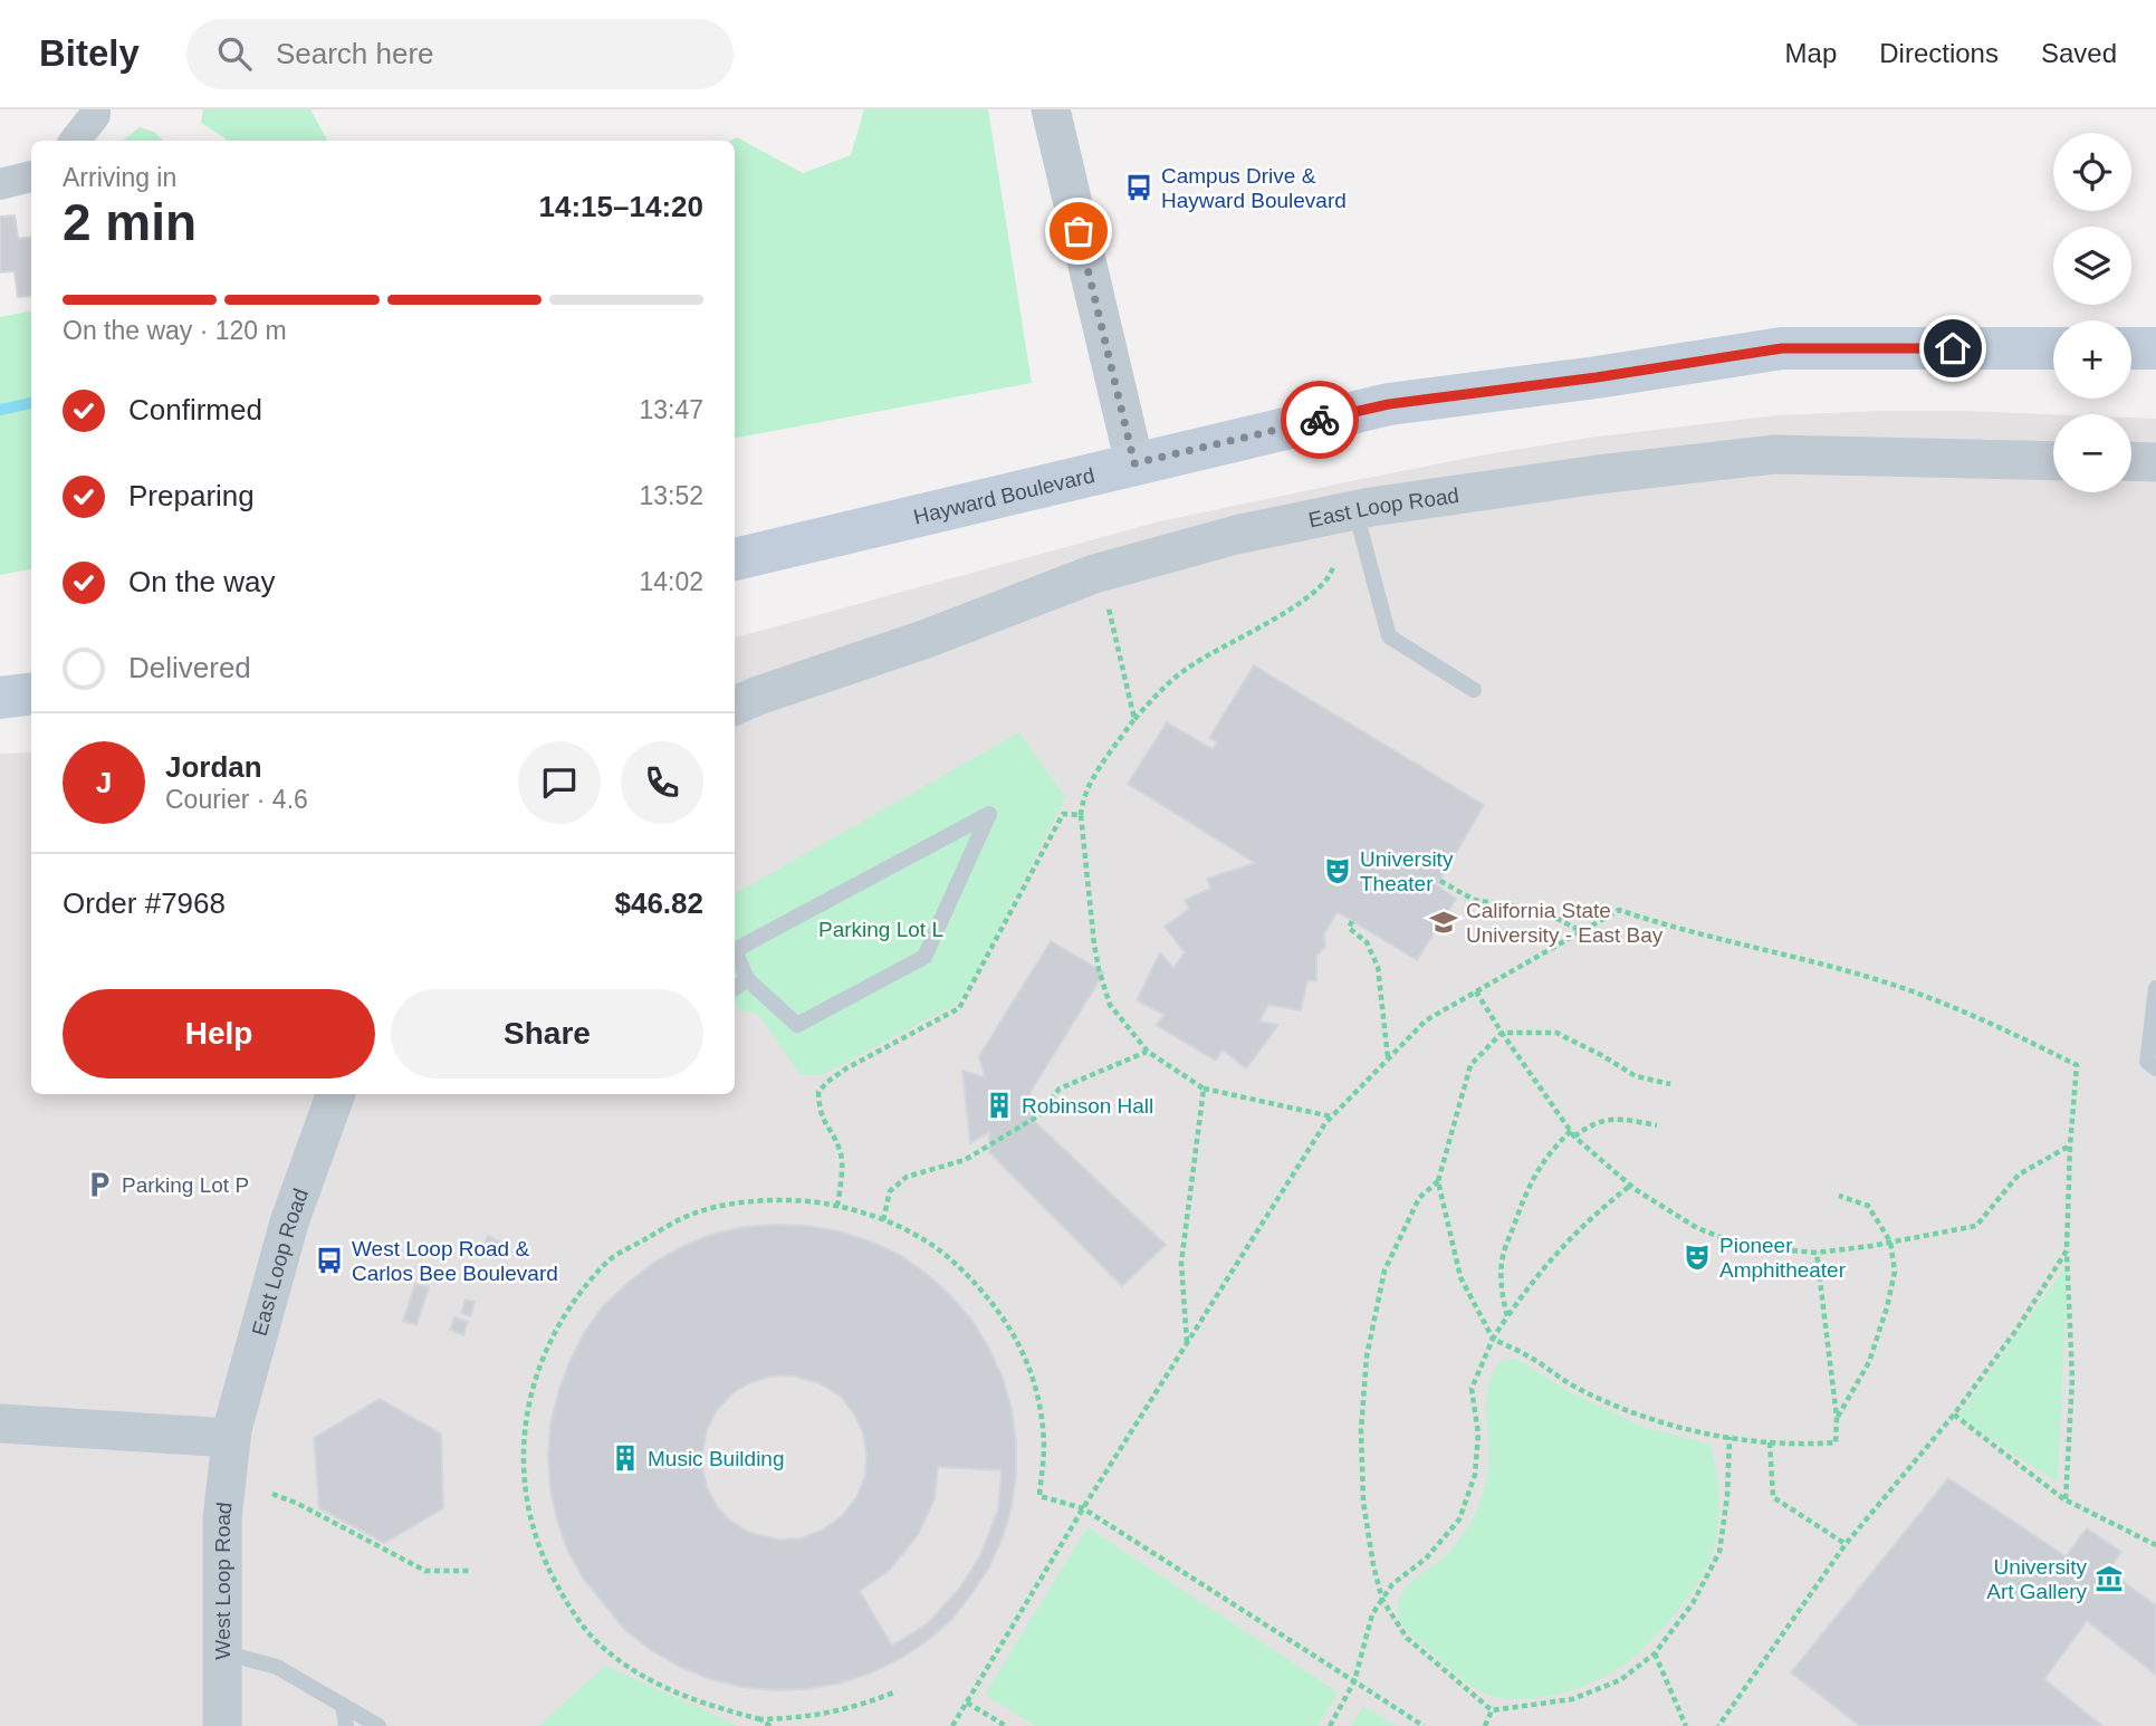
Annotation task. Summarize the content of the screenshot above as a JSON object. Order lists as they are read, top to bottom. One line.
{"streets":{"main road":["Hayward Boulevard"],"street":["East Loop Road","West Loop Road"]},"crossings":[["East Loop Road","West Loop Road"]],"parks":["Parking Lot L"],"places":{"bus stop":["Campus Drive & Hayward Boulevard","West Loop Road & Carlos Bee Boulevard"],"theatre":["University Theater","Pioneer Amphitheater"],"school or university":["California State University - East Bay"],"building":["Robinson Hall","Music Building"],"parking":["Parking Lot P"],"museum":["University Art Gallery"]},"page":{"header":"Bitely","search":"Search here","nav":["Map","Directions","Saved"],"map_buttons":["+","−"],"heading":["2 min","Arriving in","14:15–14:20"],"panel":["Jordan","Courier · 4.6","Order #7968","$46.82"],"bar":"On the way · 120 m","list":[["Confirmed","13:47"],["Preparing","13:52"],["On the way","14:02"],"Delivered"],"round":"J","buttons":["Help","Share"]}}
